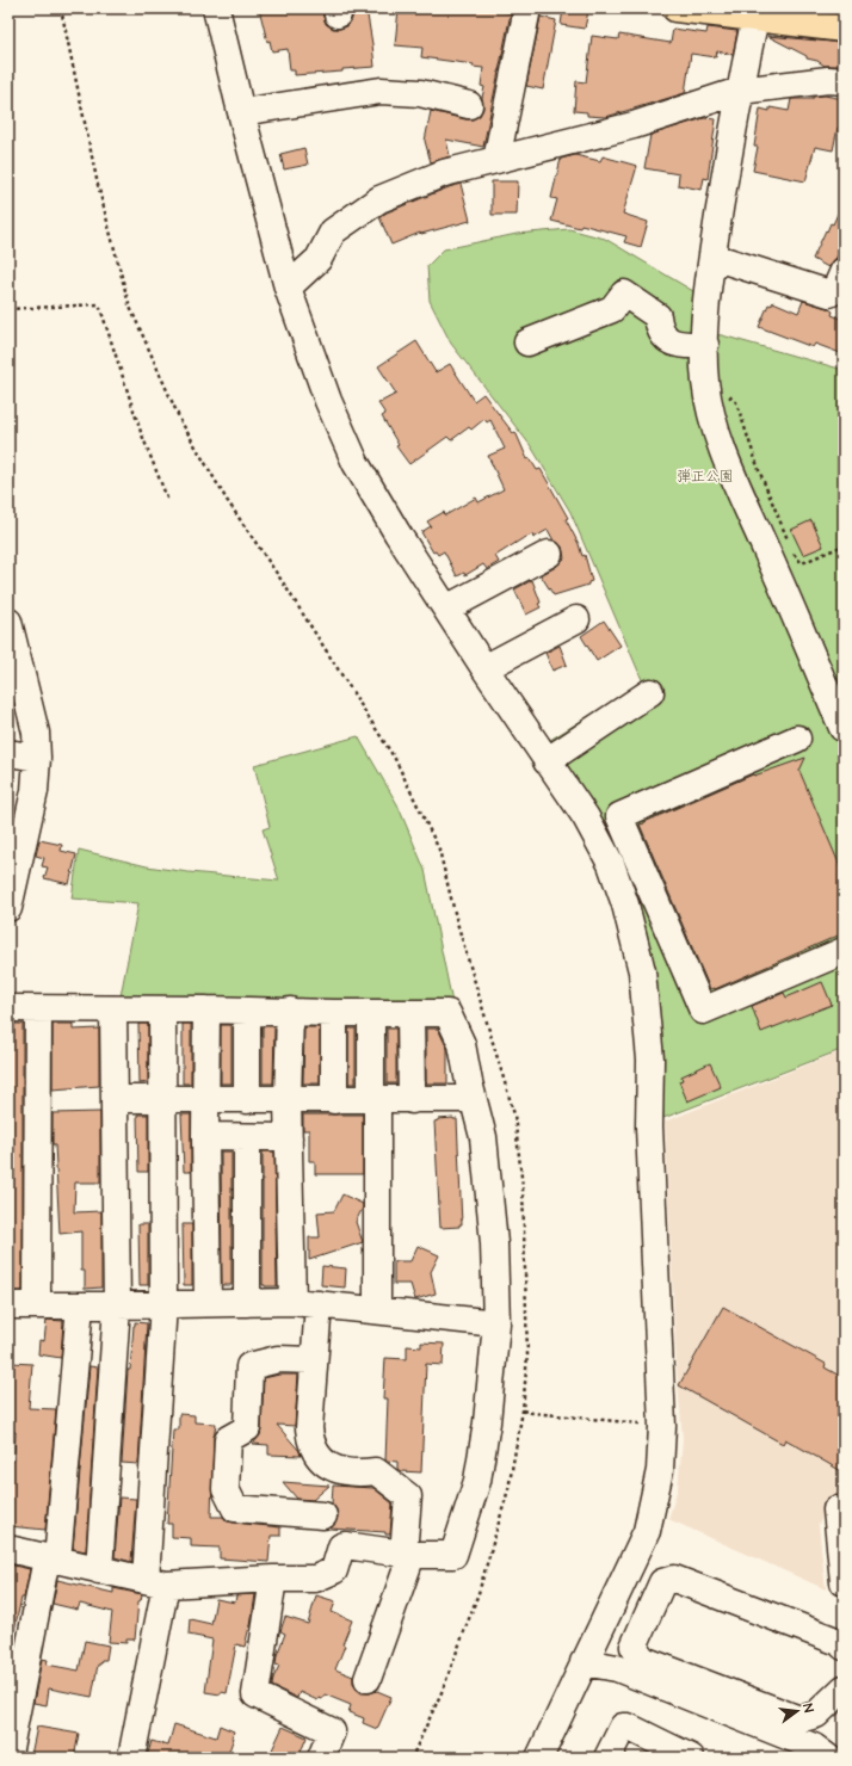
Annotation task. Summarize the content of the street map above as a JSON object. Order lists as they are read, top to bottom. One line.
{"parks":["弾正公園"],"north":"right"}
